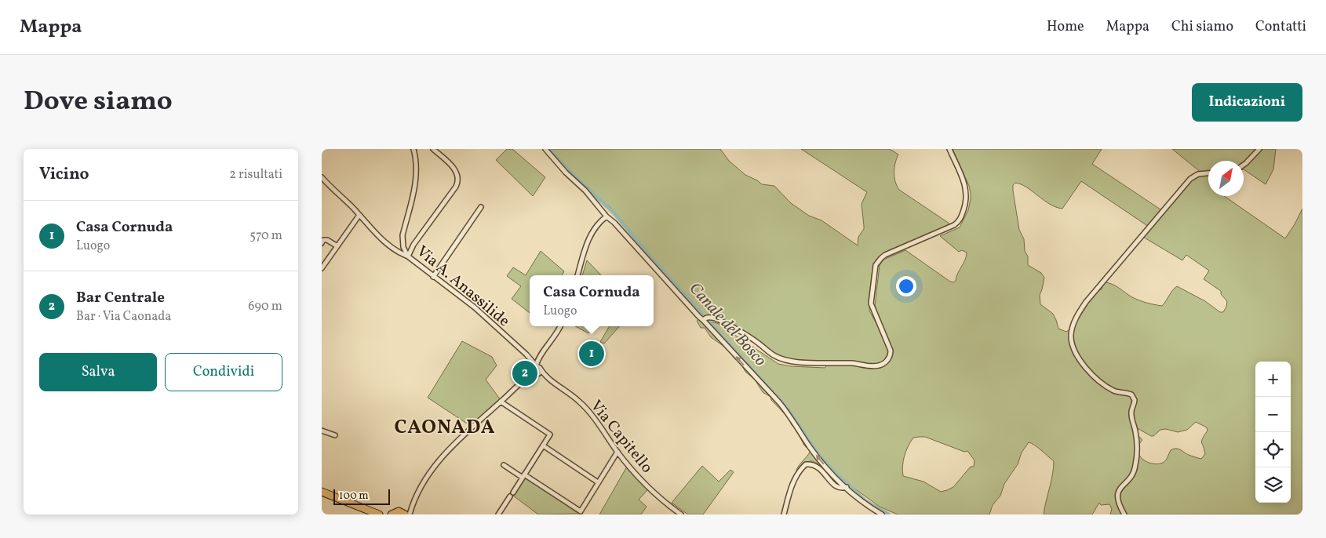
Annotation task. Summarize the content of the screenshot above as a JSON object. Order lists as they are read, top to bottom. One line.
{"streets":{"street":["Via A. Anassilide","Via Capitello"]},"districts":["CAONADA"],"water":["Canale del Bosco"],"scale_bar":"100 m","north":"top right","page":{"header":"Mappa","nav":["Home","Mappa","Chi siamo","Contatti"],"title":"Dove siamo","buttons":["Indicazioni",["Salva","Condividi"]],"heading":["Vicino","2 risultati"],"list":[{"mark":"1","name":"Casa Cornuda","note":"Luogo","value":"570 m"},{"mark":"2","name":"Bar Centrale","note":"Bar · Via Caonada","value":"690 m"}],"popup":["Casa Cornuda","Luogo"],"pins":["1","2"],"map_buttons":["+","−"],"scale":"100 m"}}
